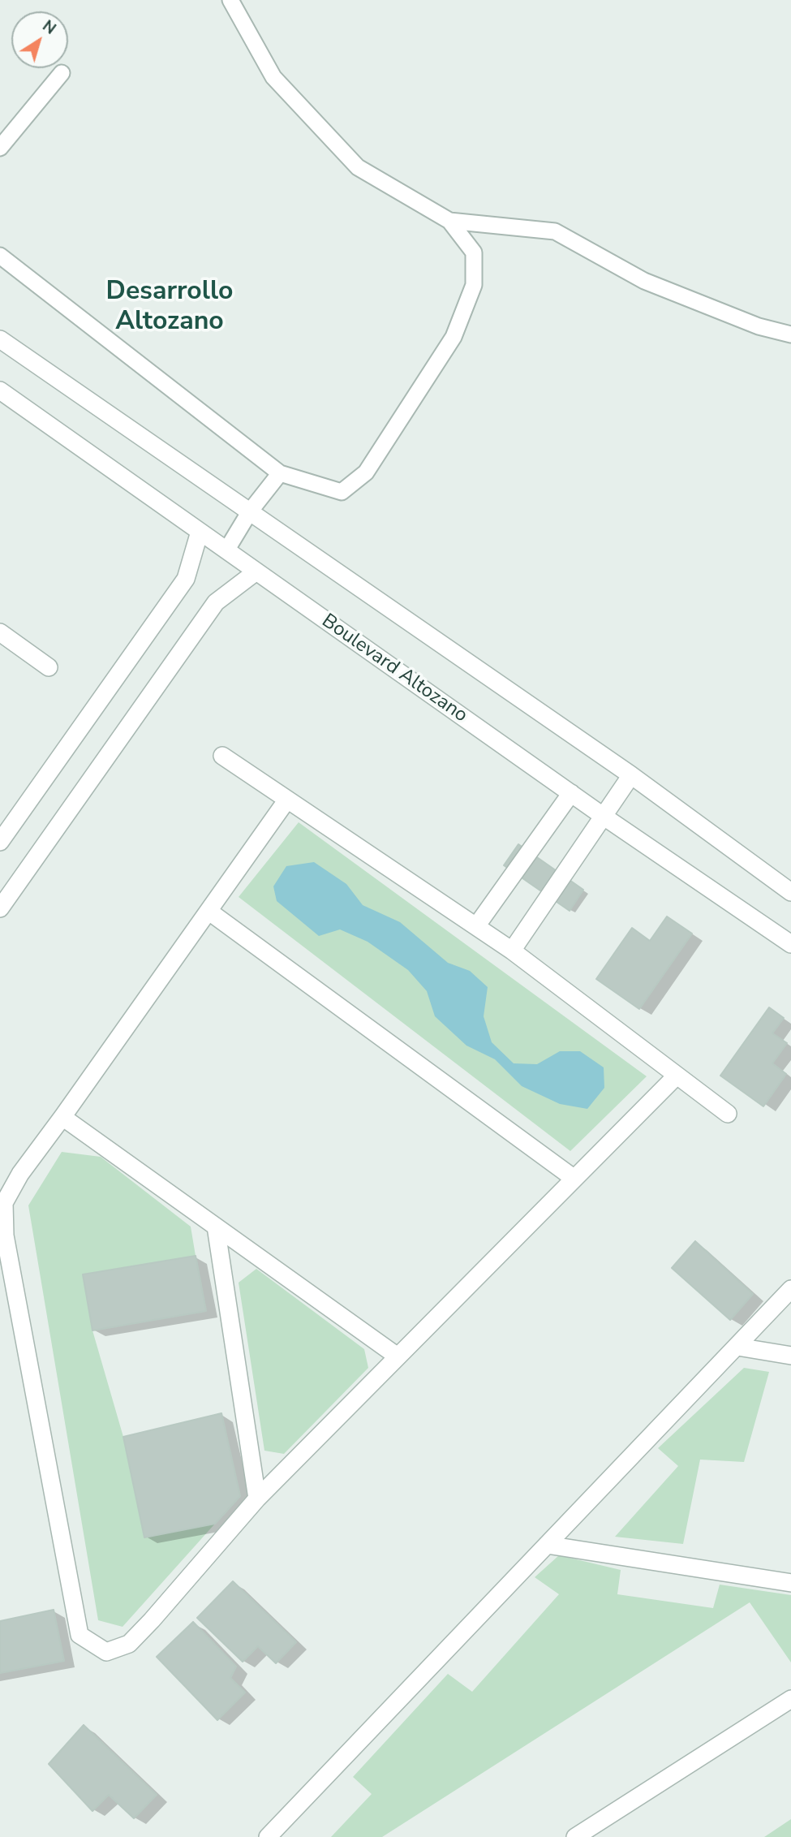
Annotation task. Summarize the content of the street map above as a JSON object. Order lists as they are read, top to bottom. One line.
{"streets":{"street":["Boulevard Altozano"]},"districts":["Desarrollo Altozano"],"north":"top right"}
